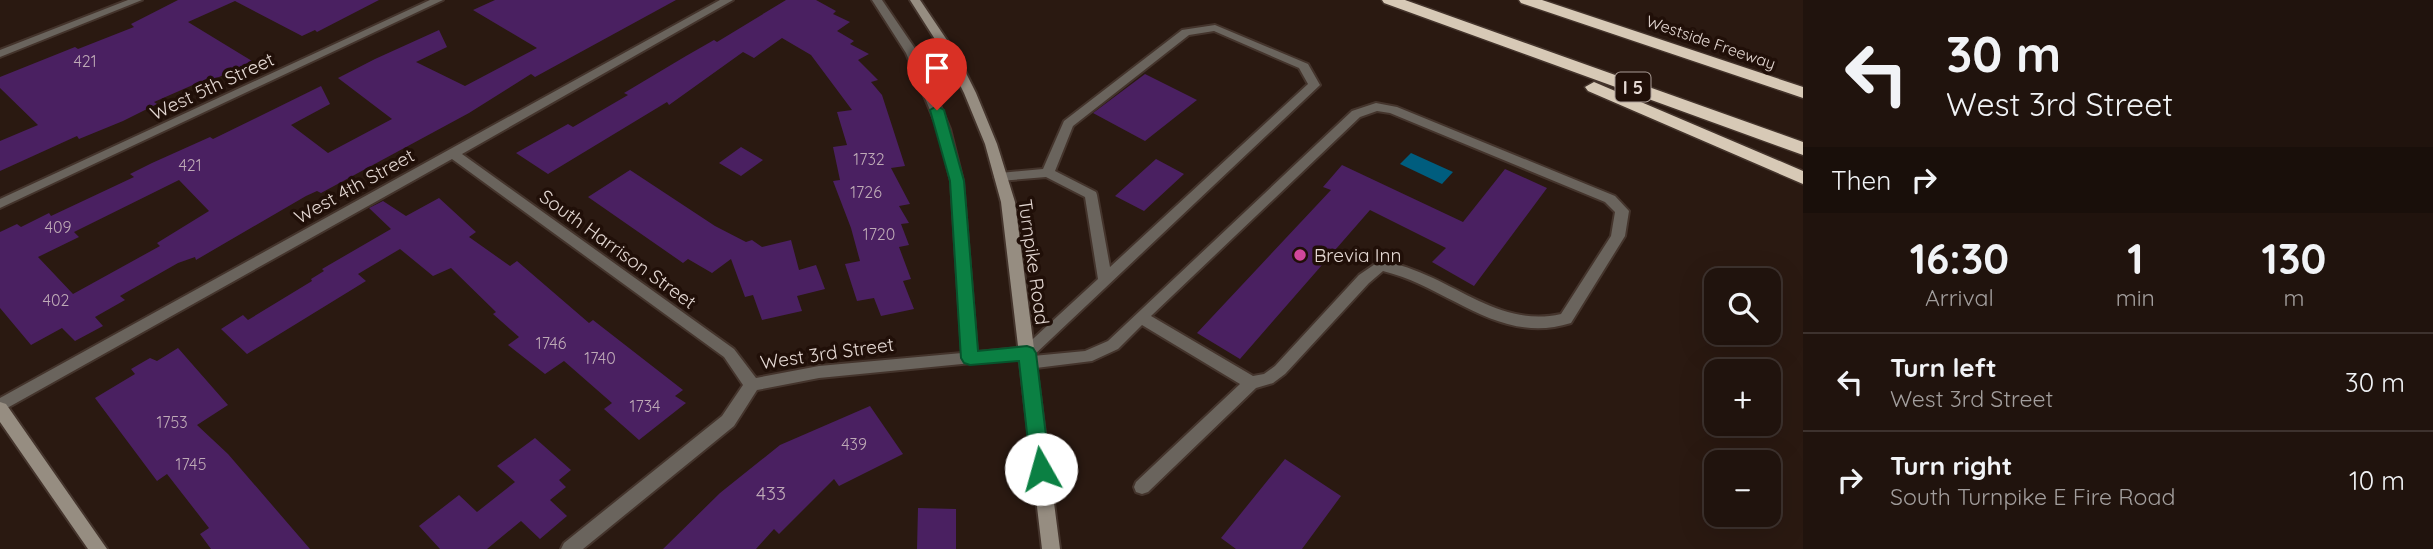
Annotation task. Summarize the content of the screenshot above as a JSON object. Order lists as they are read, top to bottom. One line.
{"streets":{"highway":["Westside Freeway","I 5"],"street":["West 5th Street","West 4th Street","South Harrison Street","Turnpike Road","West 3rd Street"]},"crossings":[["West 4th Street","South Harrison Street"],["South Harrison Street","West 3rd Street"],["Turnpike Road","West 3rd Street"]],"places":["Brevia Inn"],"house_numbers":["421","1732","421","1726","409","1720","402","1746","1740","1734","1753","439","1745","433"],"page":{"turn":["30 m","West 3rd Street"],"then":"Then","eta":["16:30","Arrival","1","min","130","m"],"map_buttons":["+","−"],"list":[{"name":"Turn left","note":"West 3rd Street","value":"30 m"},{"name":"Turn right","note":"South Turnpike E Fire Road","value":"10 m"}]}}
